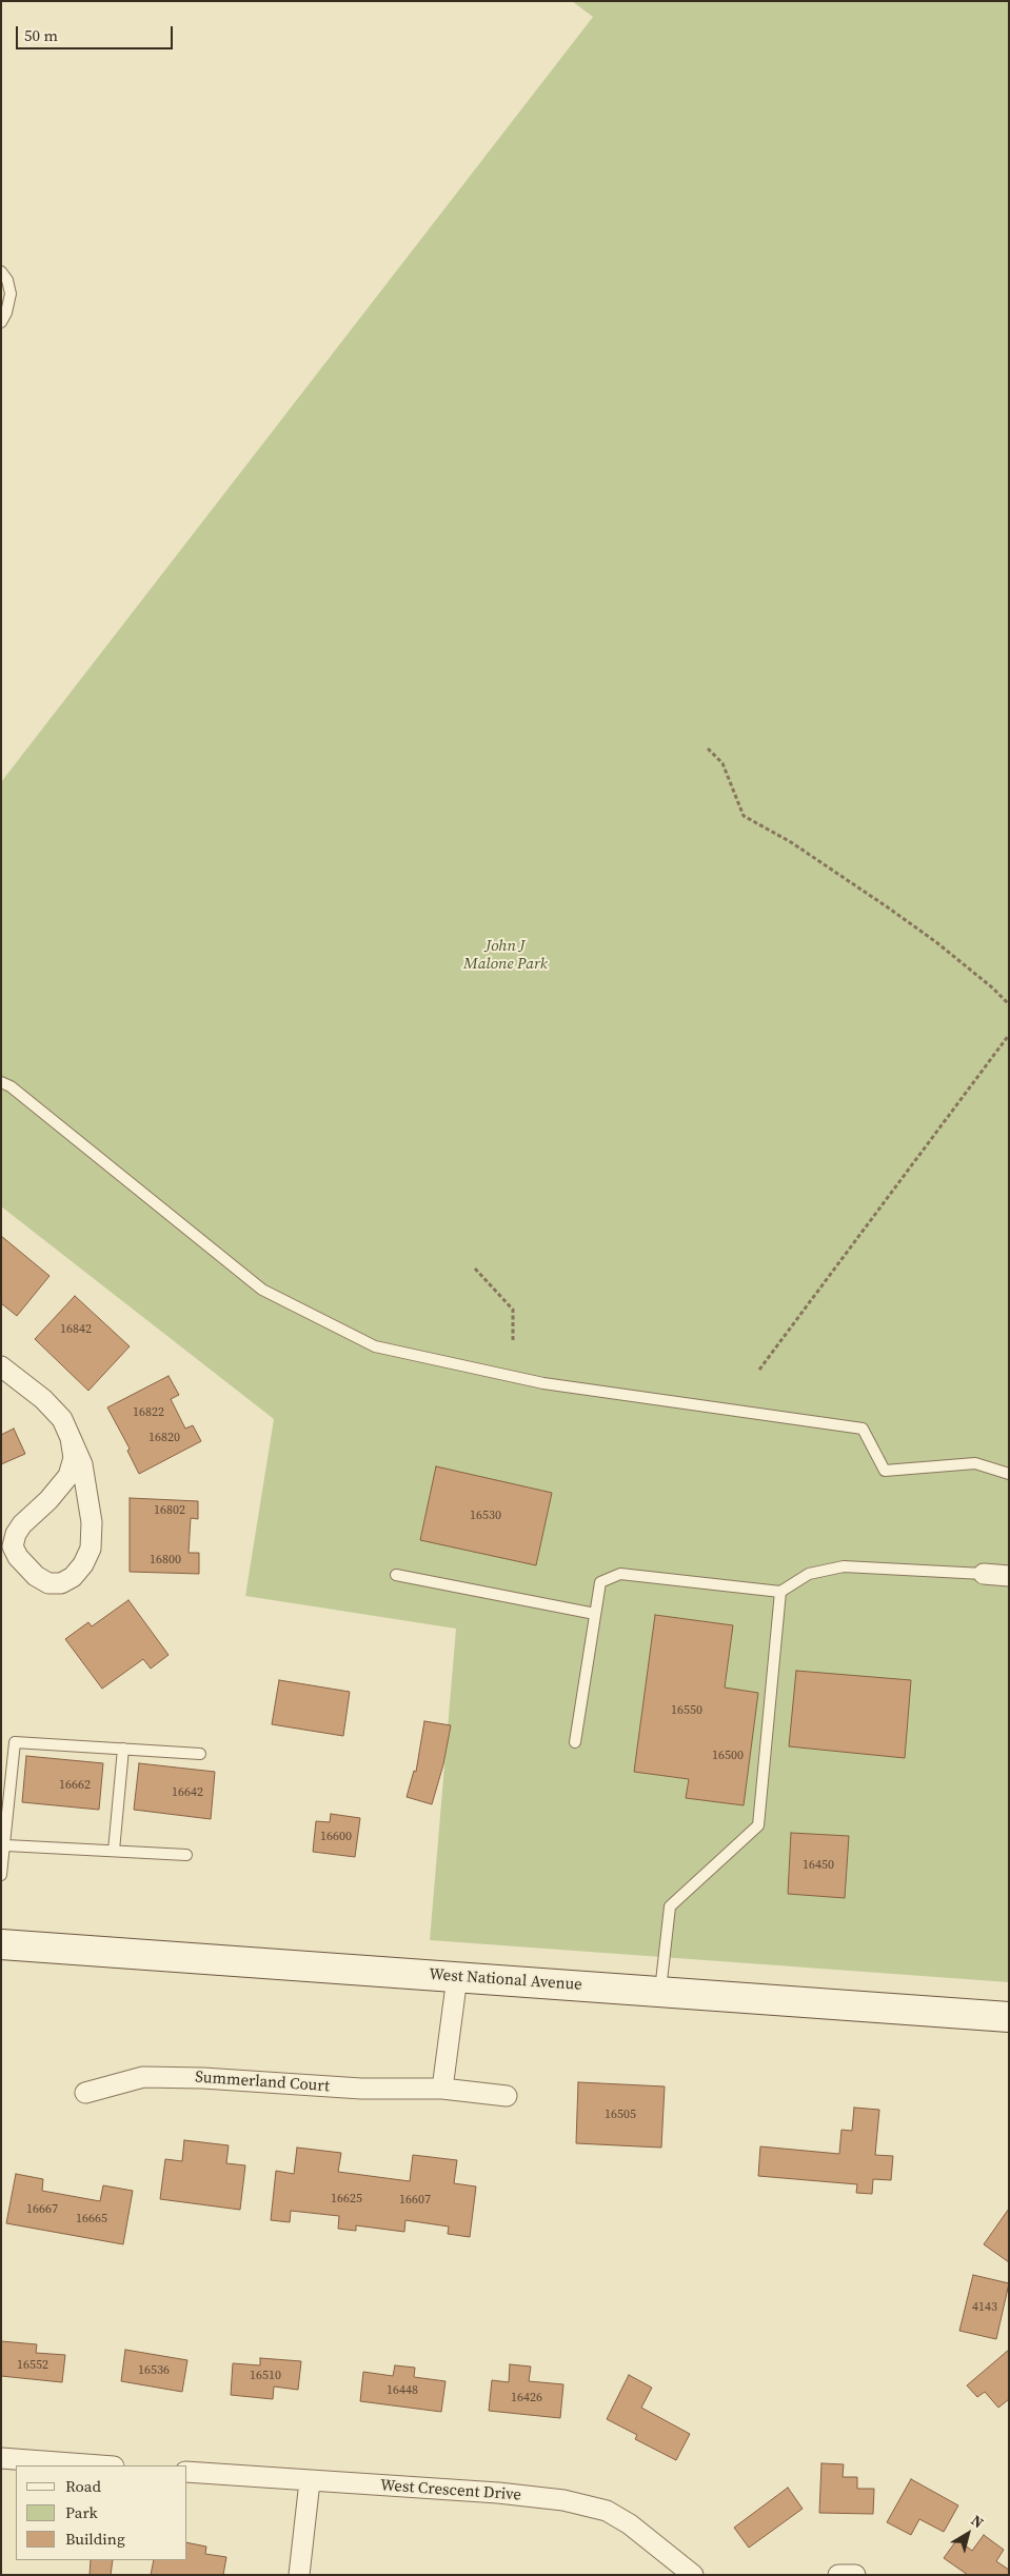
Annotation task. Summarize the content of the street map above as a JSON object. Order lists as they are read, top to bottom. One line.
{"streets":{"main road":["West National Avenue"],"street":["Summerland Court","West Crescent Drive"]},"parks":["John J Malone Park"],"house_numbers":["16842","16822","16820","16802","16530","16800","16550","16500","16662","16642","16600","16450","16505","16625","16607","16667","16665","4143","16552","16536","16510","16448","16426"],"legend":["Road","Park","Building"],"scale_bar":"50 m","north":"top right"}
